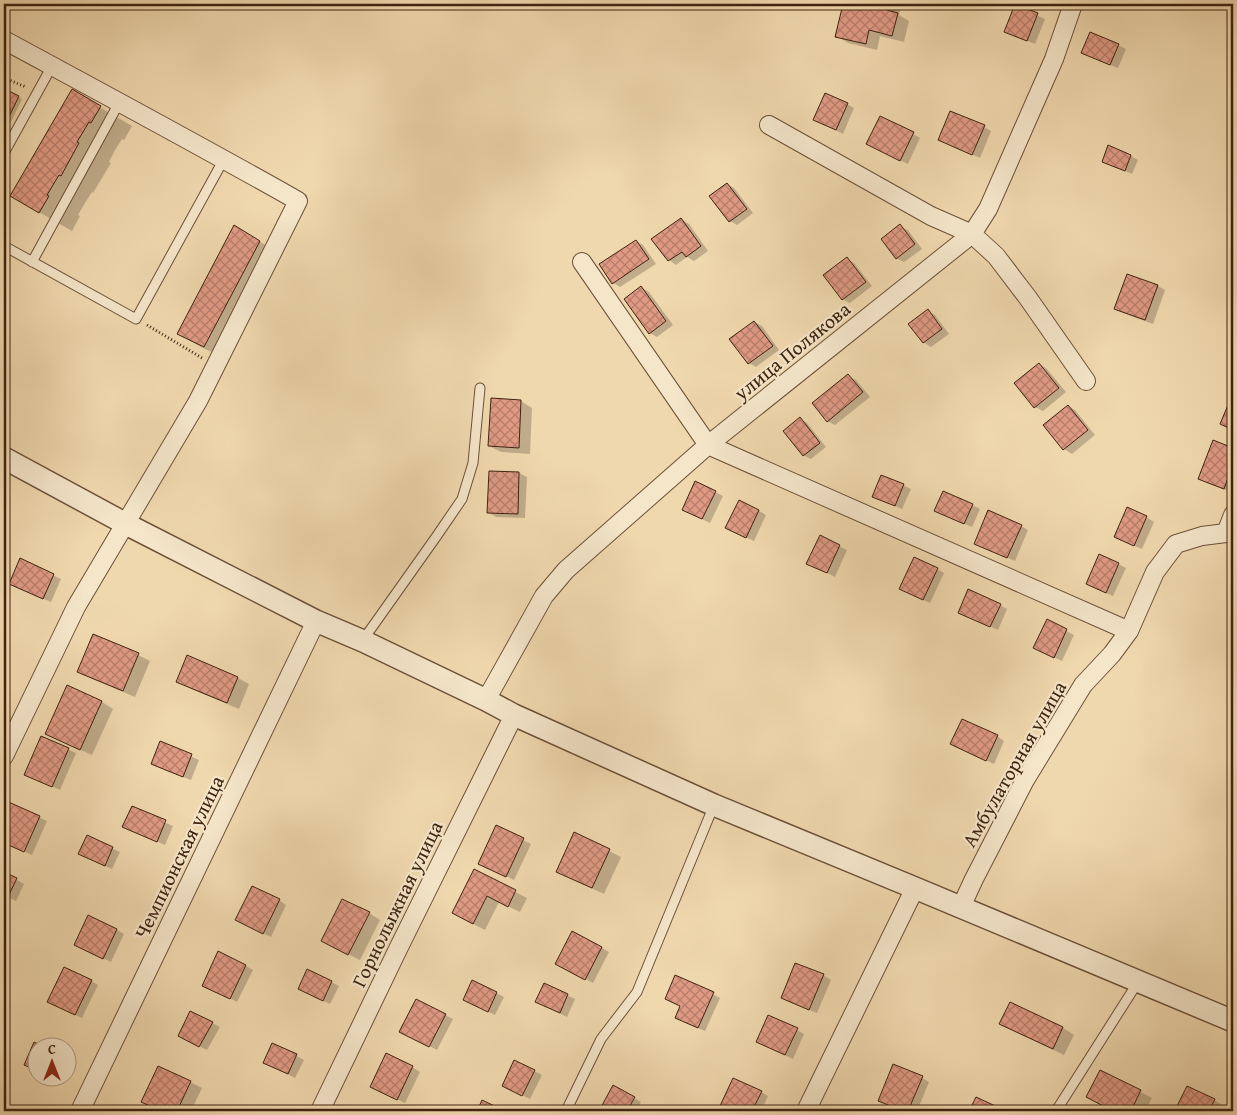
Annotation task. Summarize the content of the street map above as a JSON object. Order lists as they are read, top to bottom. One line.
{"streets":{"street":["улица Полякова","Амбулаторная улица","Чемпионская улица","Горнолыжная улица"]},"north":"top"}
